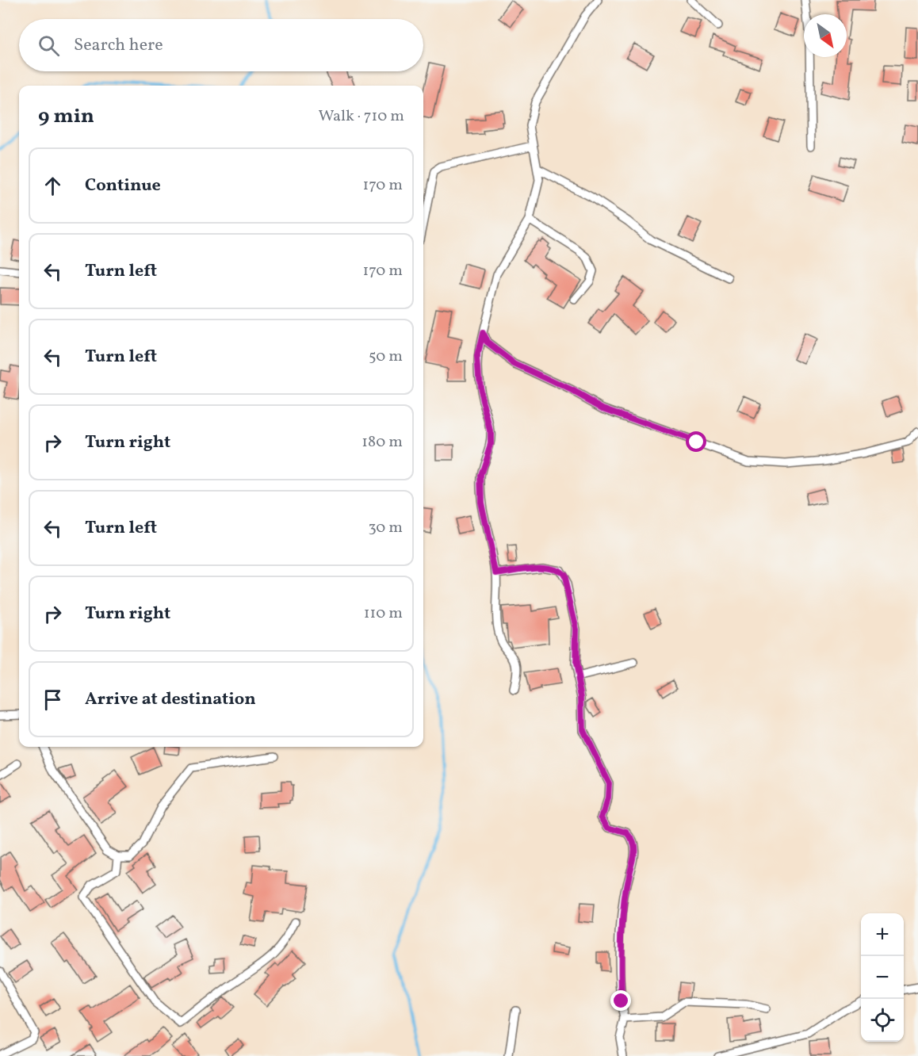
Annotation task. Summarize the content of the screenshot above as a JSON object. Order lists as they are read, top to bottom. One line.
{"north":"bottom right","page":{"search":"Search here","heading":["9 min","Walk · 710 m"],"list":[["Continue","170 m"],["Turn left","170 m"],["Turn left","50 m"],["Turn right","180 m"],["Turn left","30 m"],["Turn right","110 m"],"Arrive at destination"],"map_buttons":["+","−"]}}
